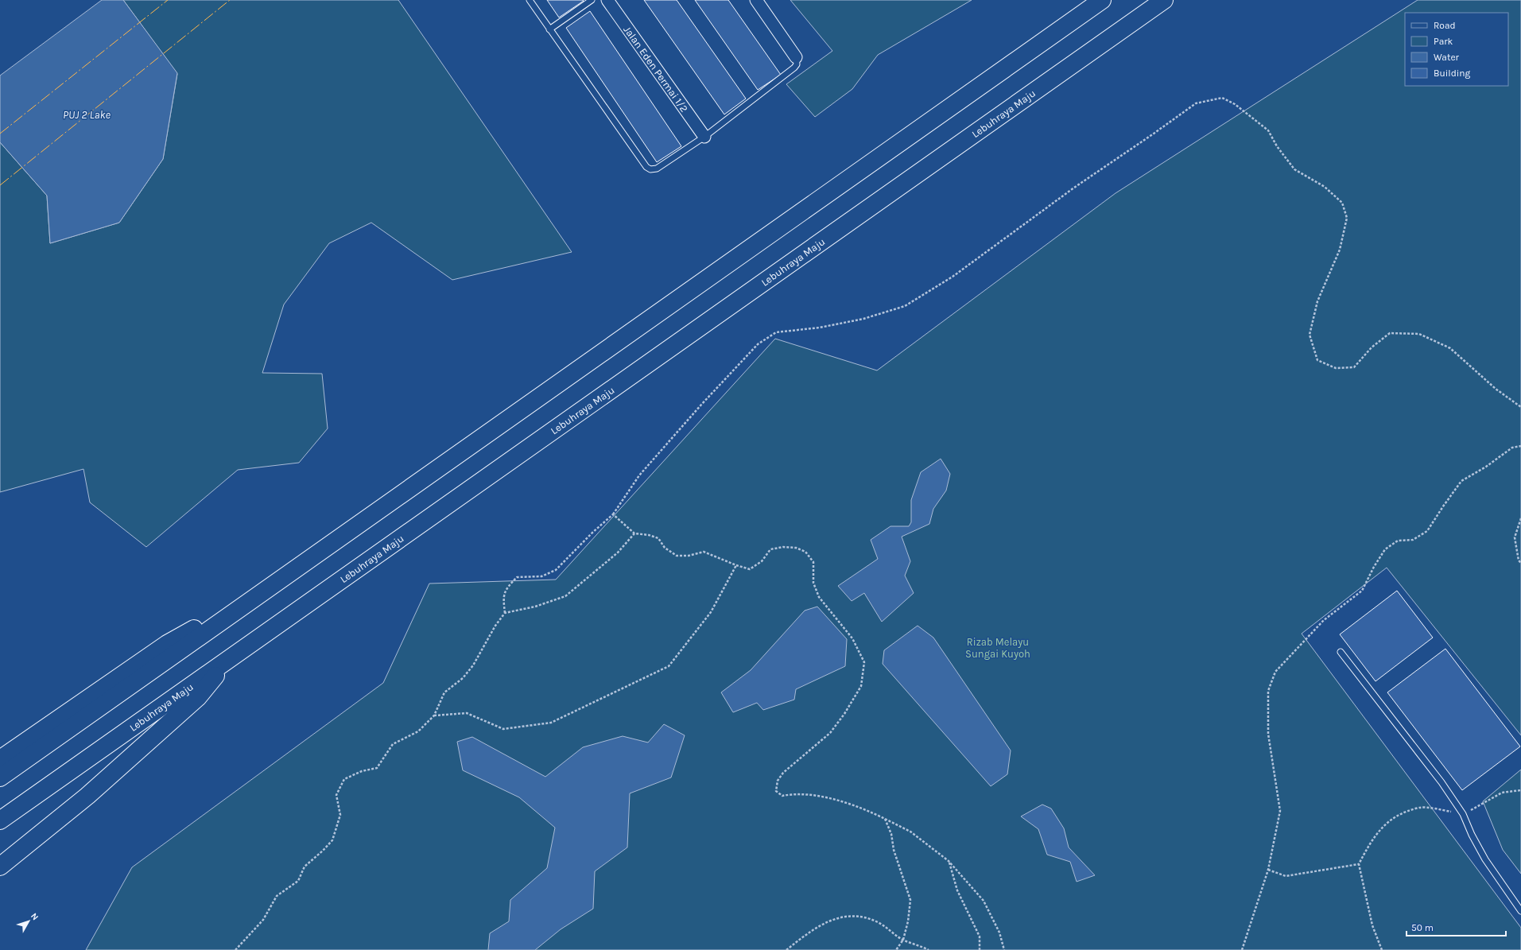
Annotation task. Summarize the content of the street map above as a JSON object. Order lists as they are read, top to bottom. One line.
{"streets":{"highway":["Lebuhraya Maju"],"street":["Jalan Eden Permai 1/2"]},"water":["PUJ 2 Lake"],"parks":["Rizab Melayu Sungai Kuyoh"],"legend":["Road","Park","Water","Building"],"scale_bar":"50 m","north":"top right"}
